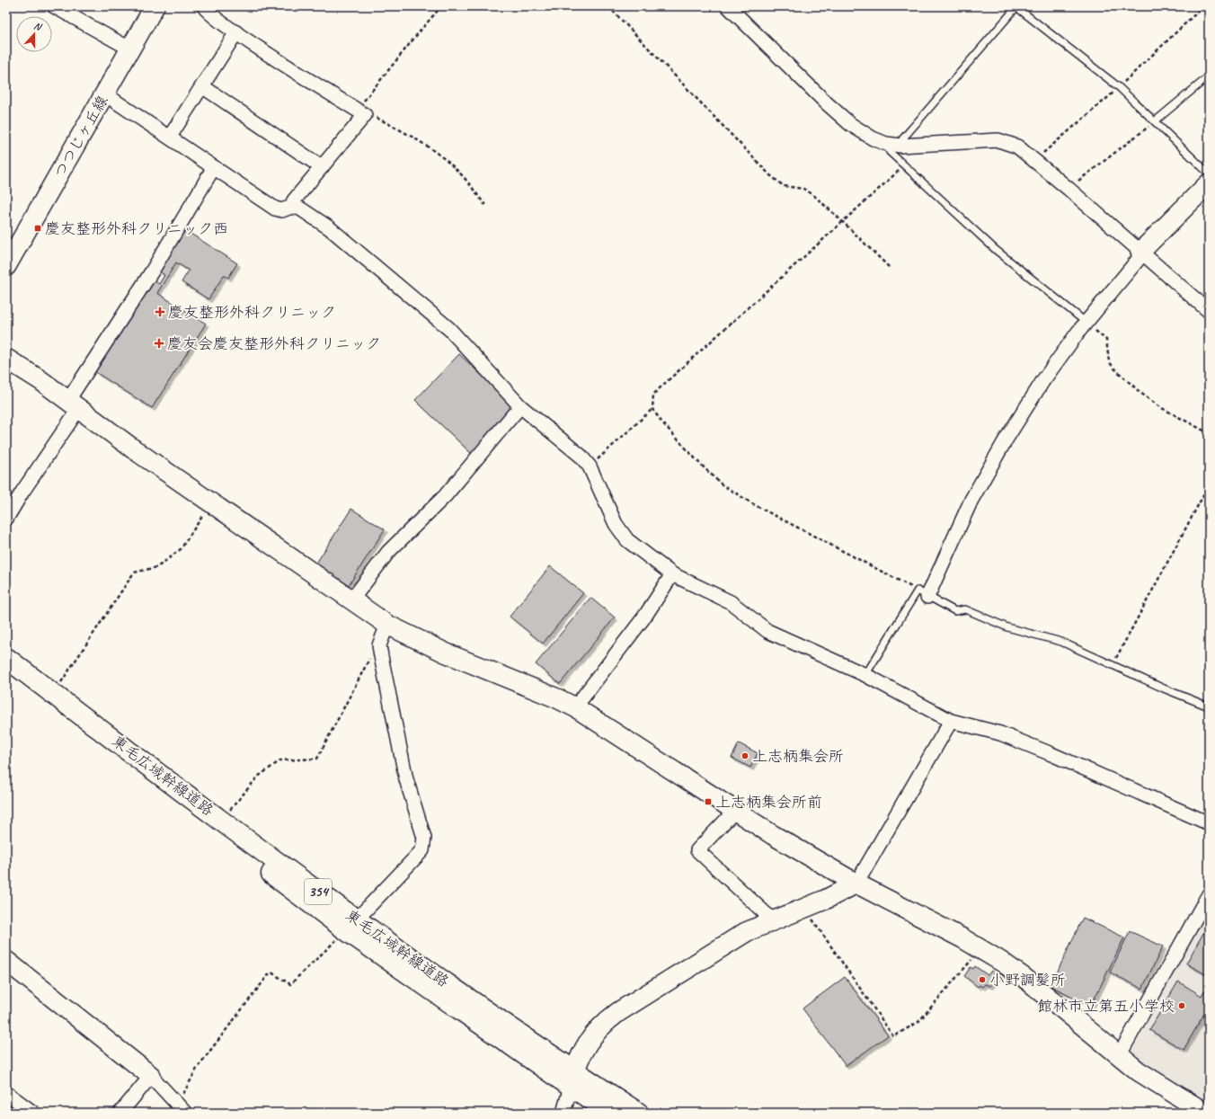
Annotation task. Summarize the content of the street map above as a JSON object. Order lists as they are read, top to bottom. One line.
{"streets":{"highway":["東毛広域幹線道路","354"],"street":["つつじヶ丘線"]},"places":{"transit":["慶友整形外科クリニック西","上志柄集会所前"],"health":["慶友整形外科クリニック","慶友会慶友整形外科クリニック"],"other":["上志柄集会所","小野調髪所","館林市立第五小学校"]},"north":"top"}
